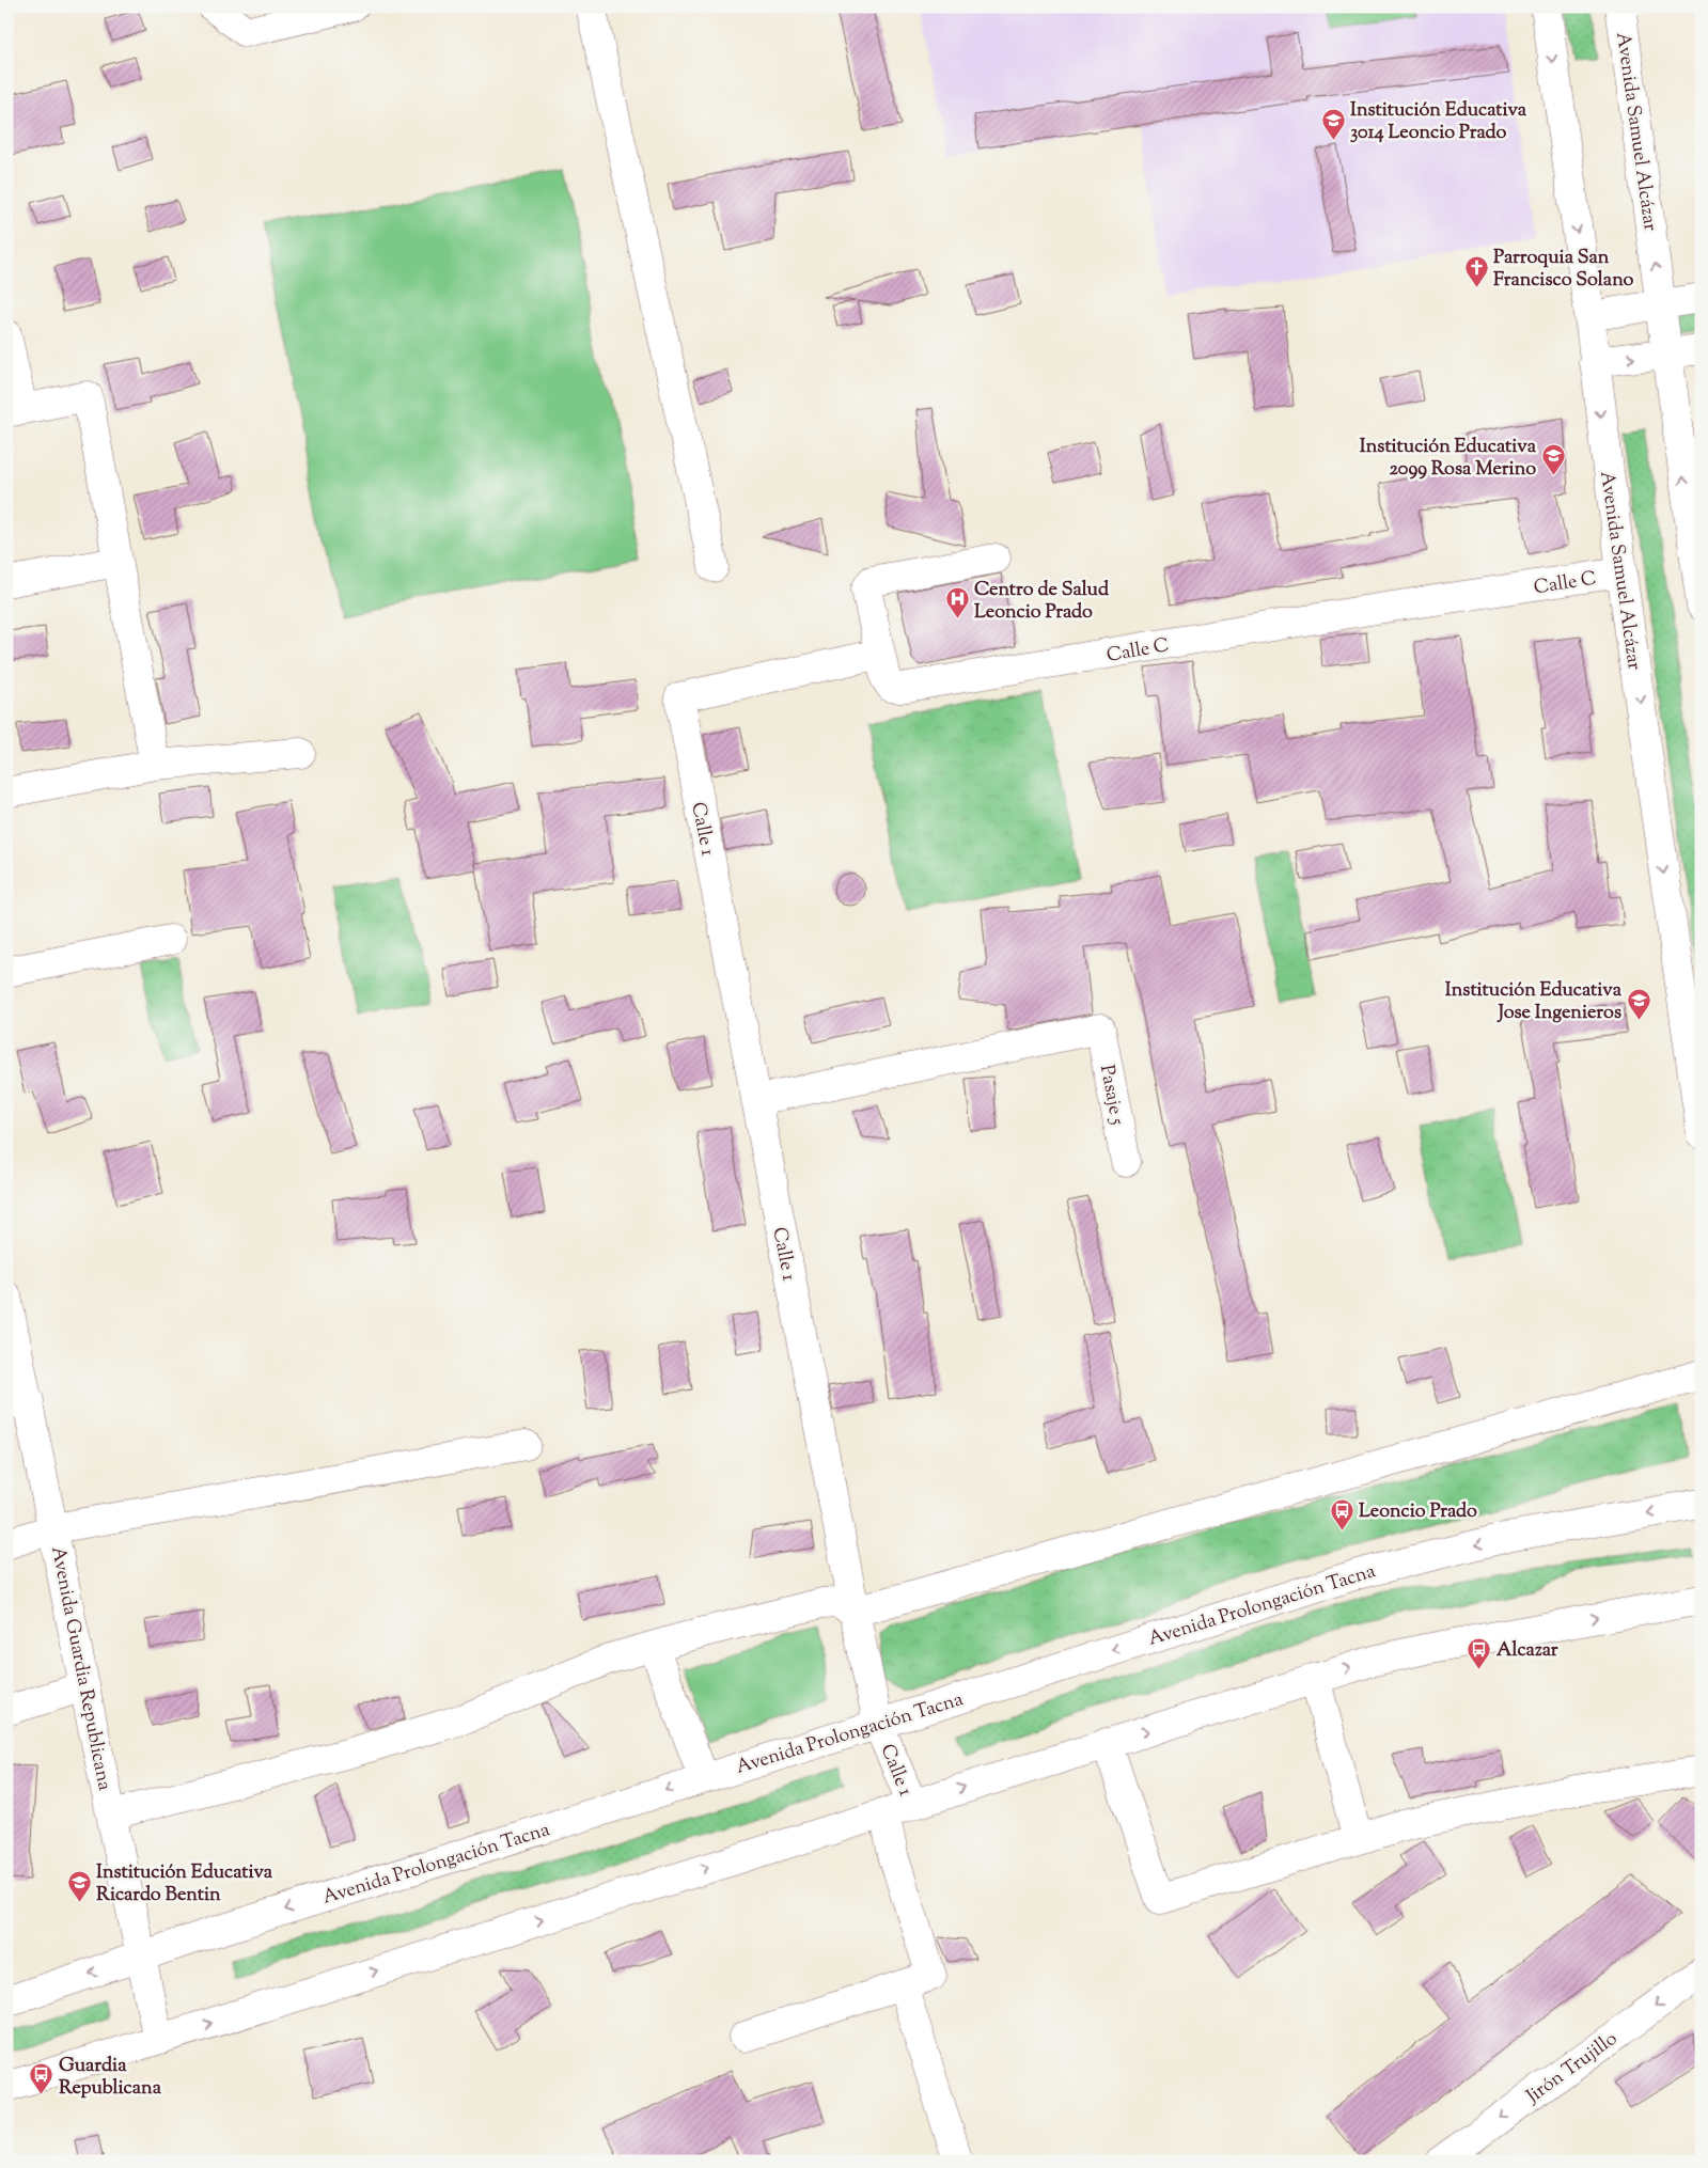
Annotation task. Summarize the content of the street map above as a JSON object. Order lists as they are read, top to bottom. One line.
{"streets":{"street":["Avenida Samuel Alcázar","Calle C","Calle 1","Pasaje 5","Avenida Prolongación Tacna","Avenida Guardia Republicana","Jirón Trujillo"]},"crossings":[["Avenida Samuel Alcázar","Calle C"],["Calle C","Calle 1"],["Calle 1","Pasaje 5"],["Calle 1","Avenida Prolongación Tacna"],["Avenida Prolongación Tacna","Avenida Guardia Republicana"]],"one_way":["Jirón Trujillo"],"places":{"school or university":["Institución Educativa 3014 Leoncio Prado","Institución Educativa 2099 Rosa Merino","Institución Educativa Jose Ingenieros","Institución Educativa Ricardo Bentin"],"church":["Parroquia San Francisco Solano"],"hospital":["Centro de Salud Leoncio Prado"],"bus stop":["Leoncio Prado","Alcazar","Guardia Republicana"]}}
